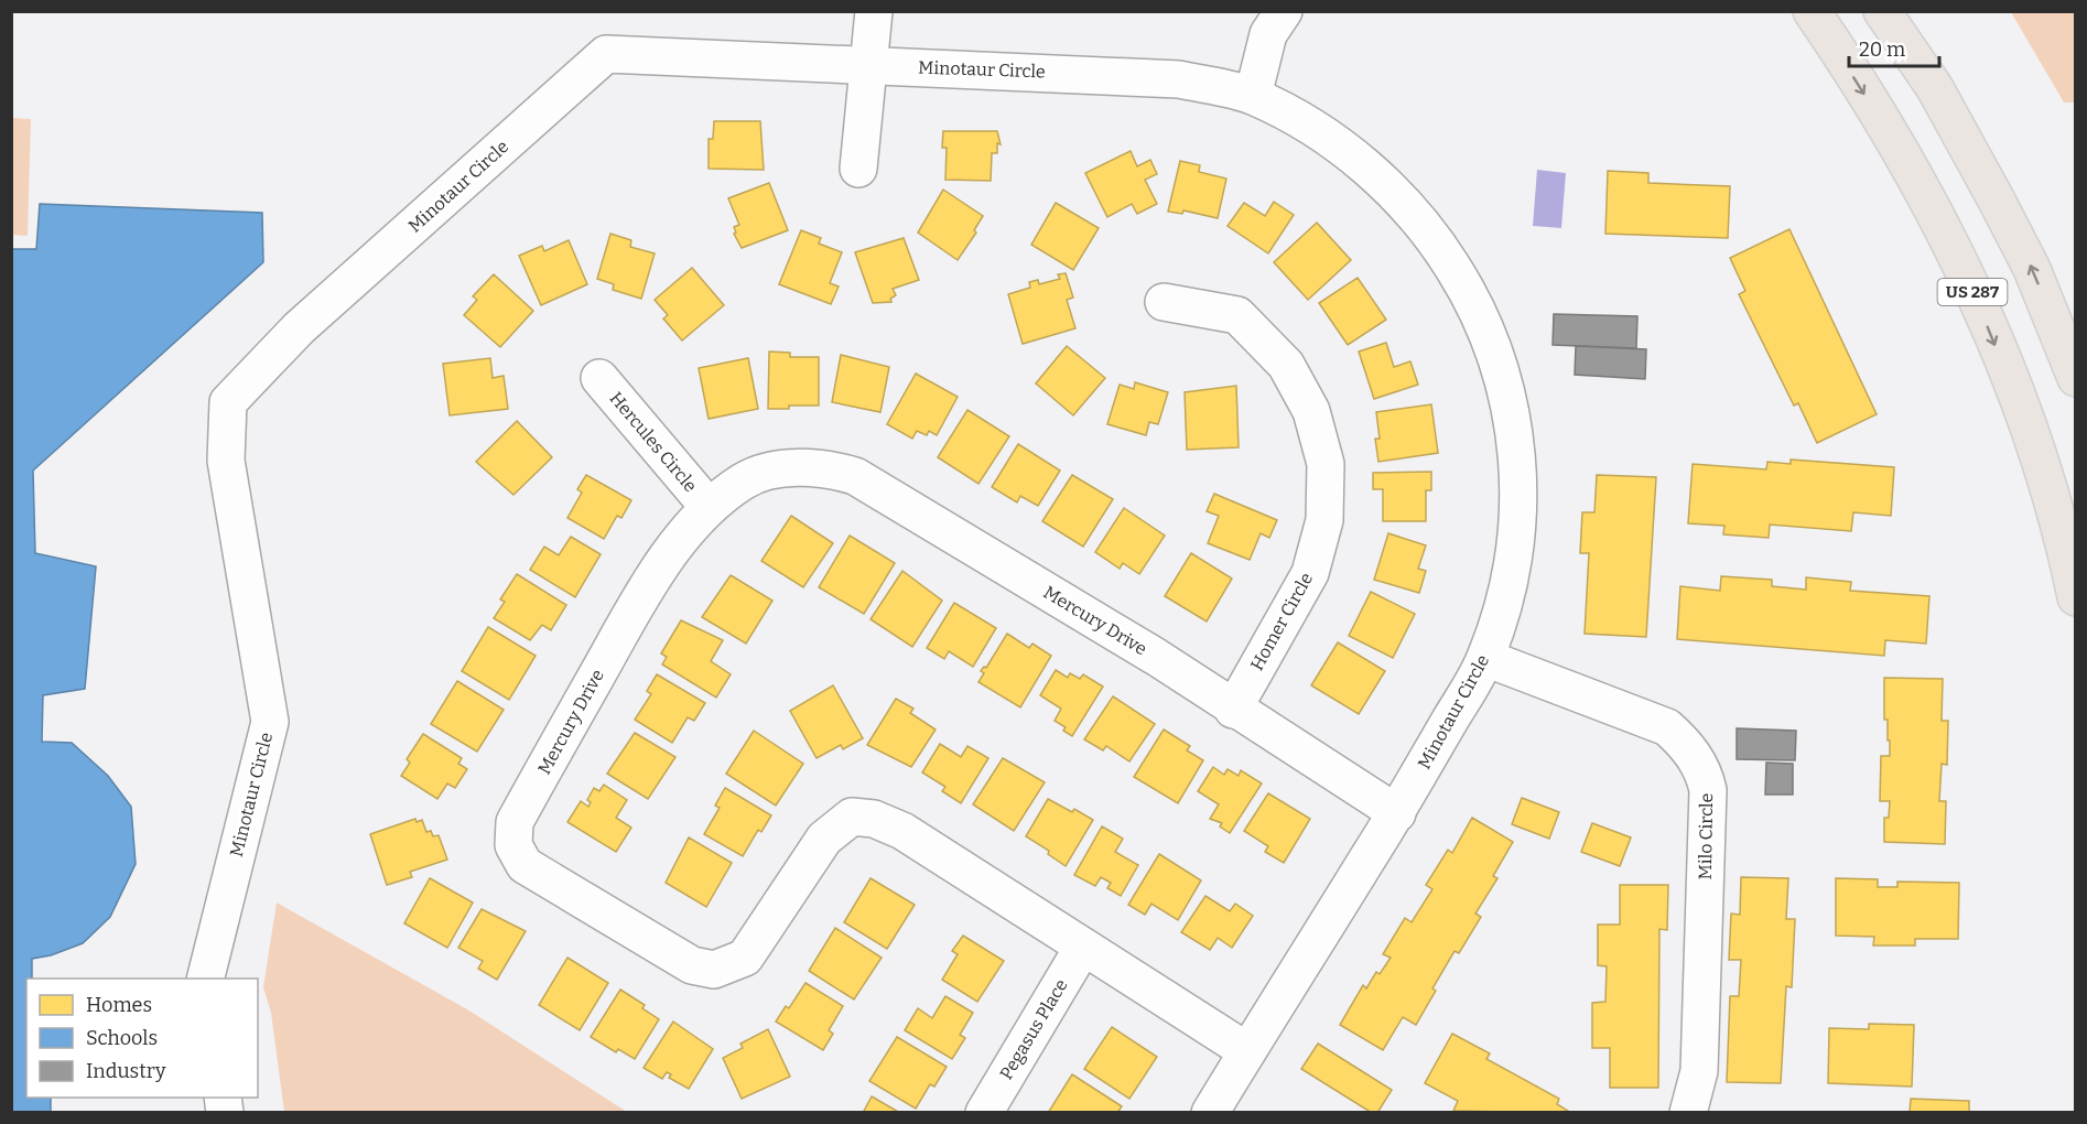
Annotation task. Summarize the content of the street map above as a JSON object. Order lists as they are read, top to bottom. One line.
{"streets":{"main road":["US 287"],"street":["Minotaur Circle","Hercules Circle","Mercury Drive","Homer Circle","Milo Circle","Pegasus Place"]},"crossings":[["Minotaur Circle","Mercury Drive"],["Minotaur Circle","Milo Circle"],["Hercules Circle","Mercury Drive"],["Mercury Drive","Homer Circle"],["Mercury Drive","Pegasus Place"]],"legend":["Homes","Schools","Industry"],"scale_bar":"20 m"}
